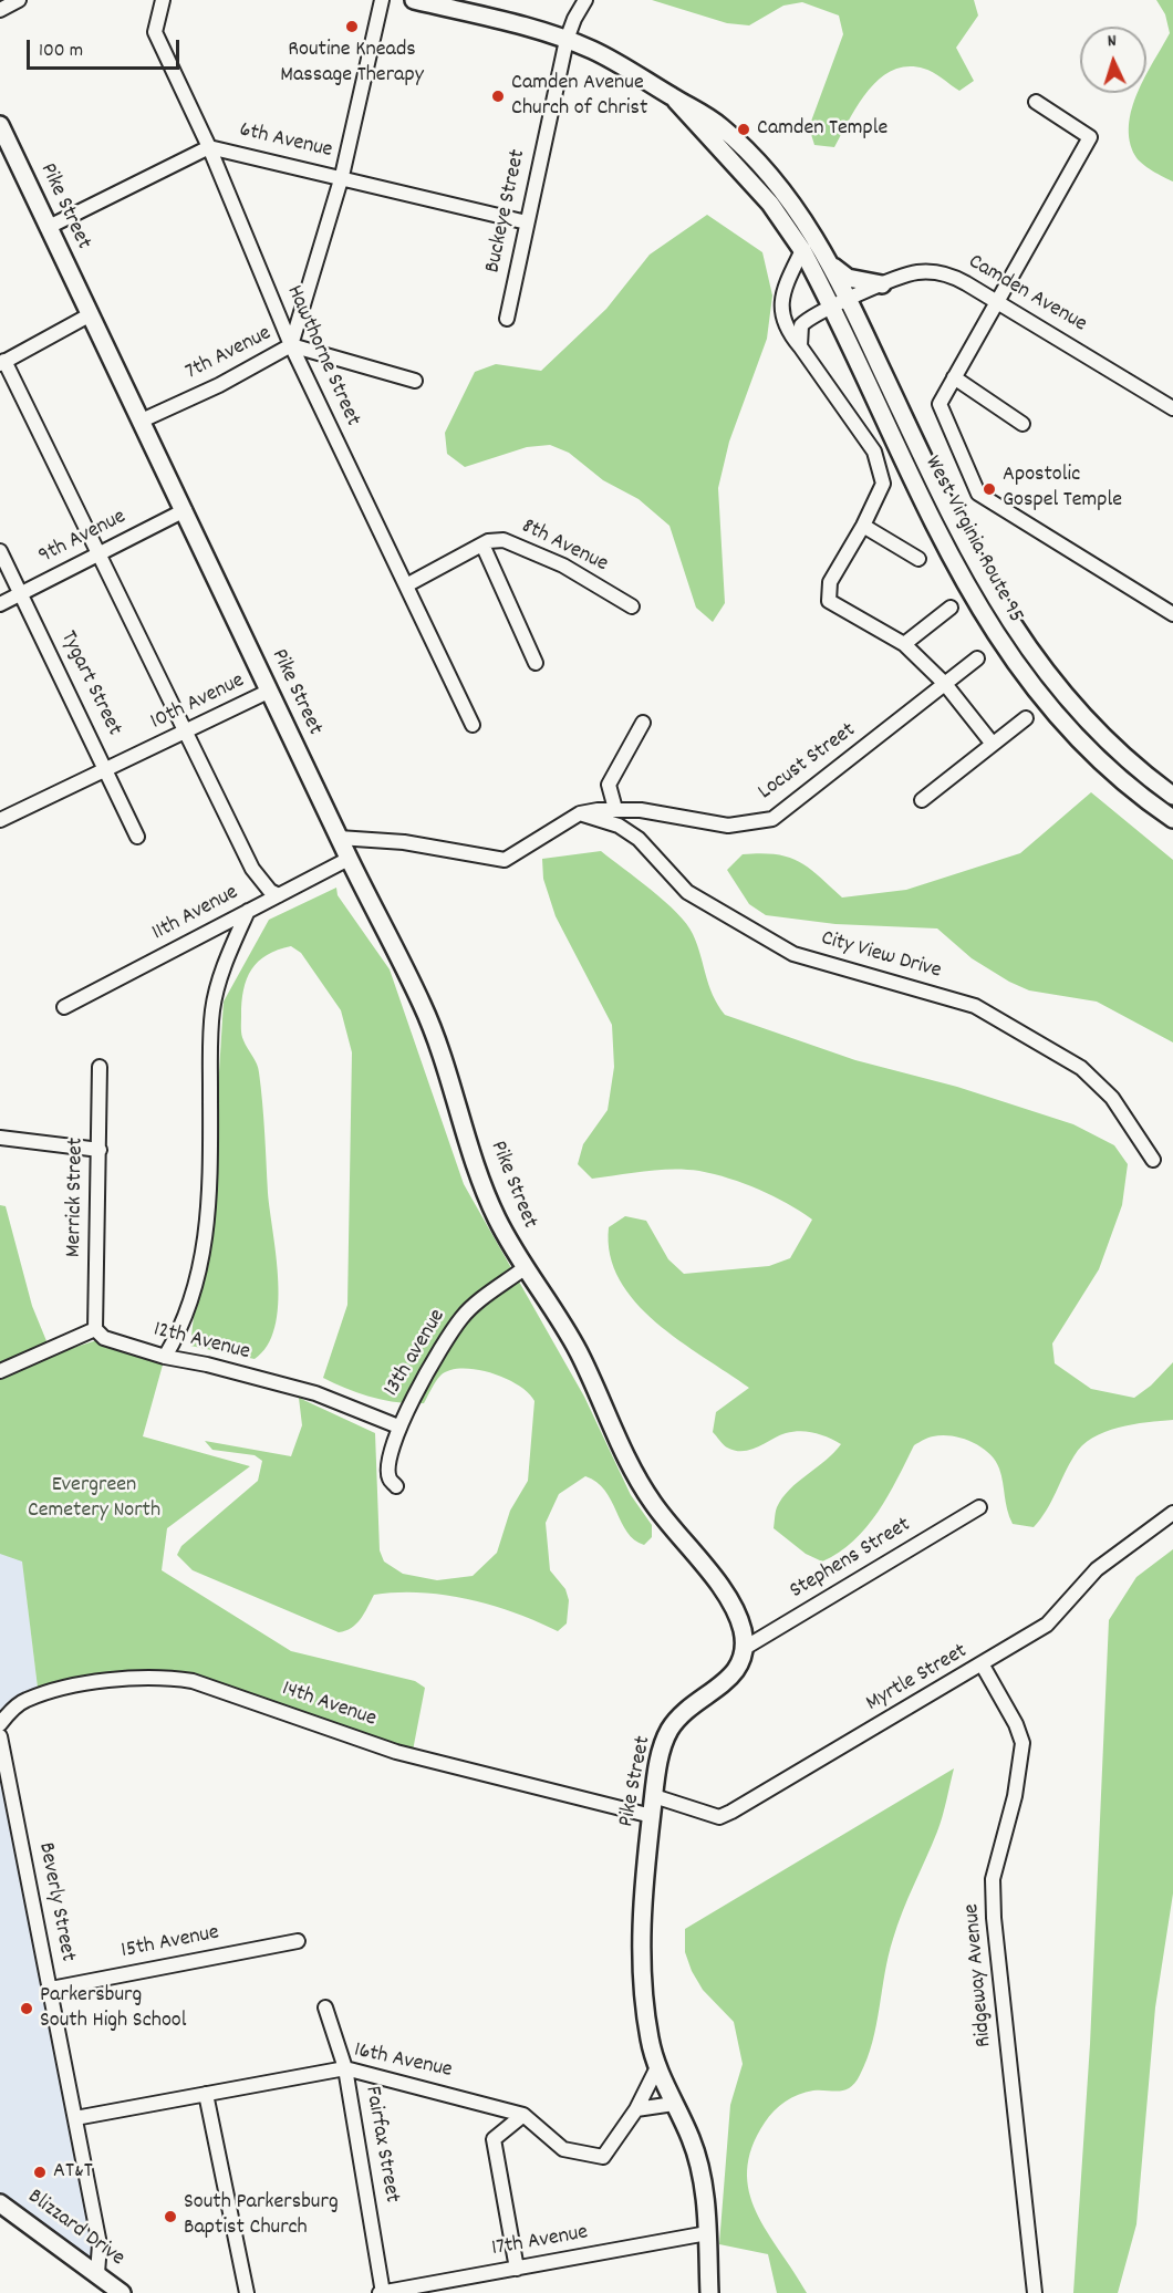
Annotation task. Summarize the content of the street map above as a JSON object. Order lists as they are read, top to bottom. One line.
{"streets":{"main road":["Pike Street","West Virginia Route 95","Blizzard Drive"],"street":["6th Avenue","Buckeye Street","Camden Avenue","7th Avenue","Hawthorne Street","9th Avenue","8th Avenue","Tygart Street","10th Avenue","Locust Street","11th Avenue","City View Drive","Merrick Street","12th Avenue","13th avenue","Stephens Street","Myrtle Street","14th Avenue","Beverly Street","15th Avenue","Ridgeway Avenue","16th Avenue","Fairfax Street","17th Avenue"]},"crossings":[["6th Avenue","Pike Street"],["6th Avenue","Buckeye Street"],["6th Avenue","Hawthorne Street"],["Pike Street","7th Avenue"],["Pike Street","9th Avenue"],["Pike Street","10th Avenue"],["Pike Street","11th Avenue"],["Pike Street","13th avenue"],["Pike Street","Stephens Street"],["Pike Street","Myrtle Street"],["Pike Street","14th Avenue"],["Pike Street","16th Avenue"],["Pike Street","17th Avenue"],["Camden Avenue","West Virginia Route 95"],["7th Avenue","Hawthorne Street"],["Hawthorne Street","8th Avenue"],["9th Avenue","Tygart Street"],["Tygart Street","10th Avenue"],["Locust Street","City View Drive"],["Merrick Street","12th Avenue"],["12th Avenue","13th avenue"],["Myrtle Street","Ridgeway Avenue"],["Beverly Street","15th Avenue"],["Beverly Street","16th Avenue"],["Beverly Street","Blizzard Drive"],["16th Avenue","Fairfax Street"],["Fairfax Street","17th Avenue"]],"parks":["Evergreen Cemetery North"],"places":["Routine Kneads Massage Therapy","Camden Avenue Church of Christ","Camden Temple","Apostolic Gospel Temple","Parkersburg South High School","AT&T","South Parkersburg Baptist Church"],"scale_bar":"100 m","north":"top"}
